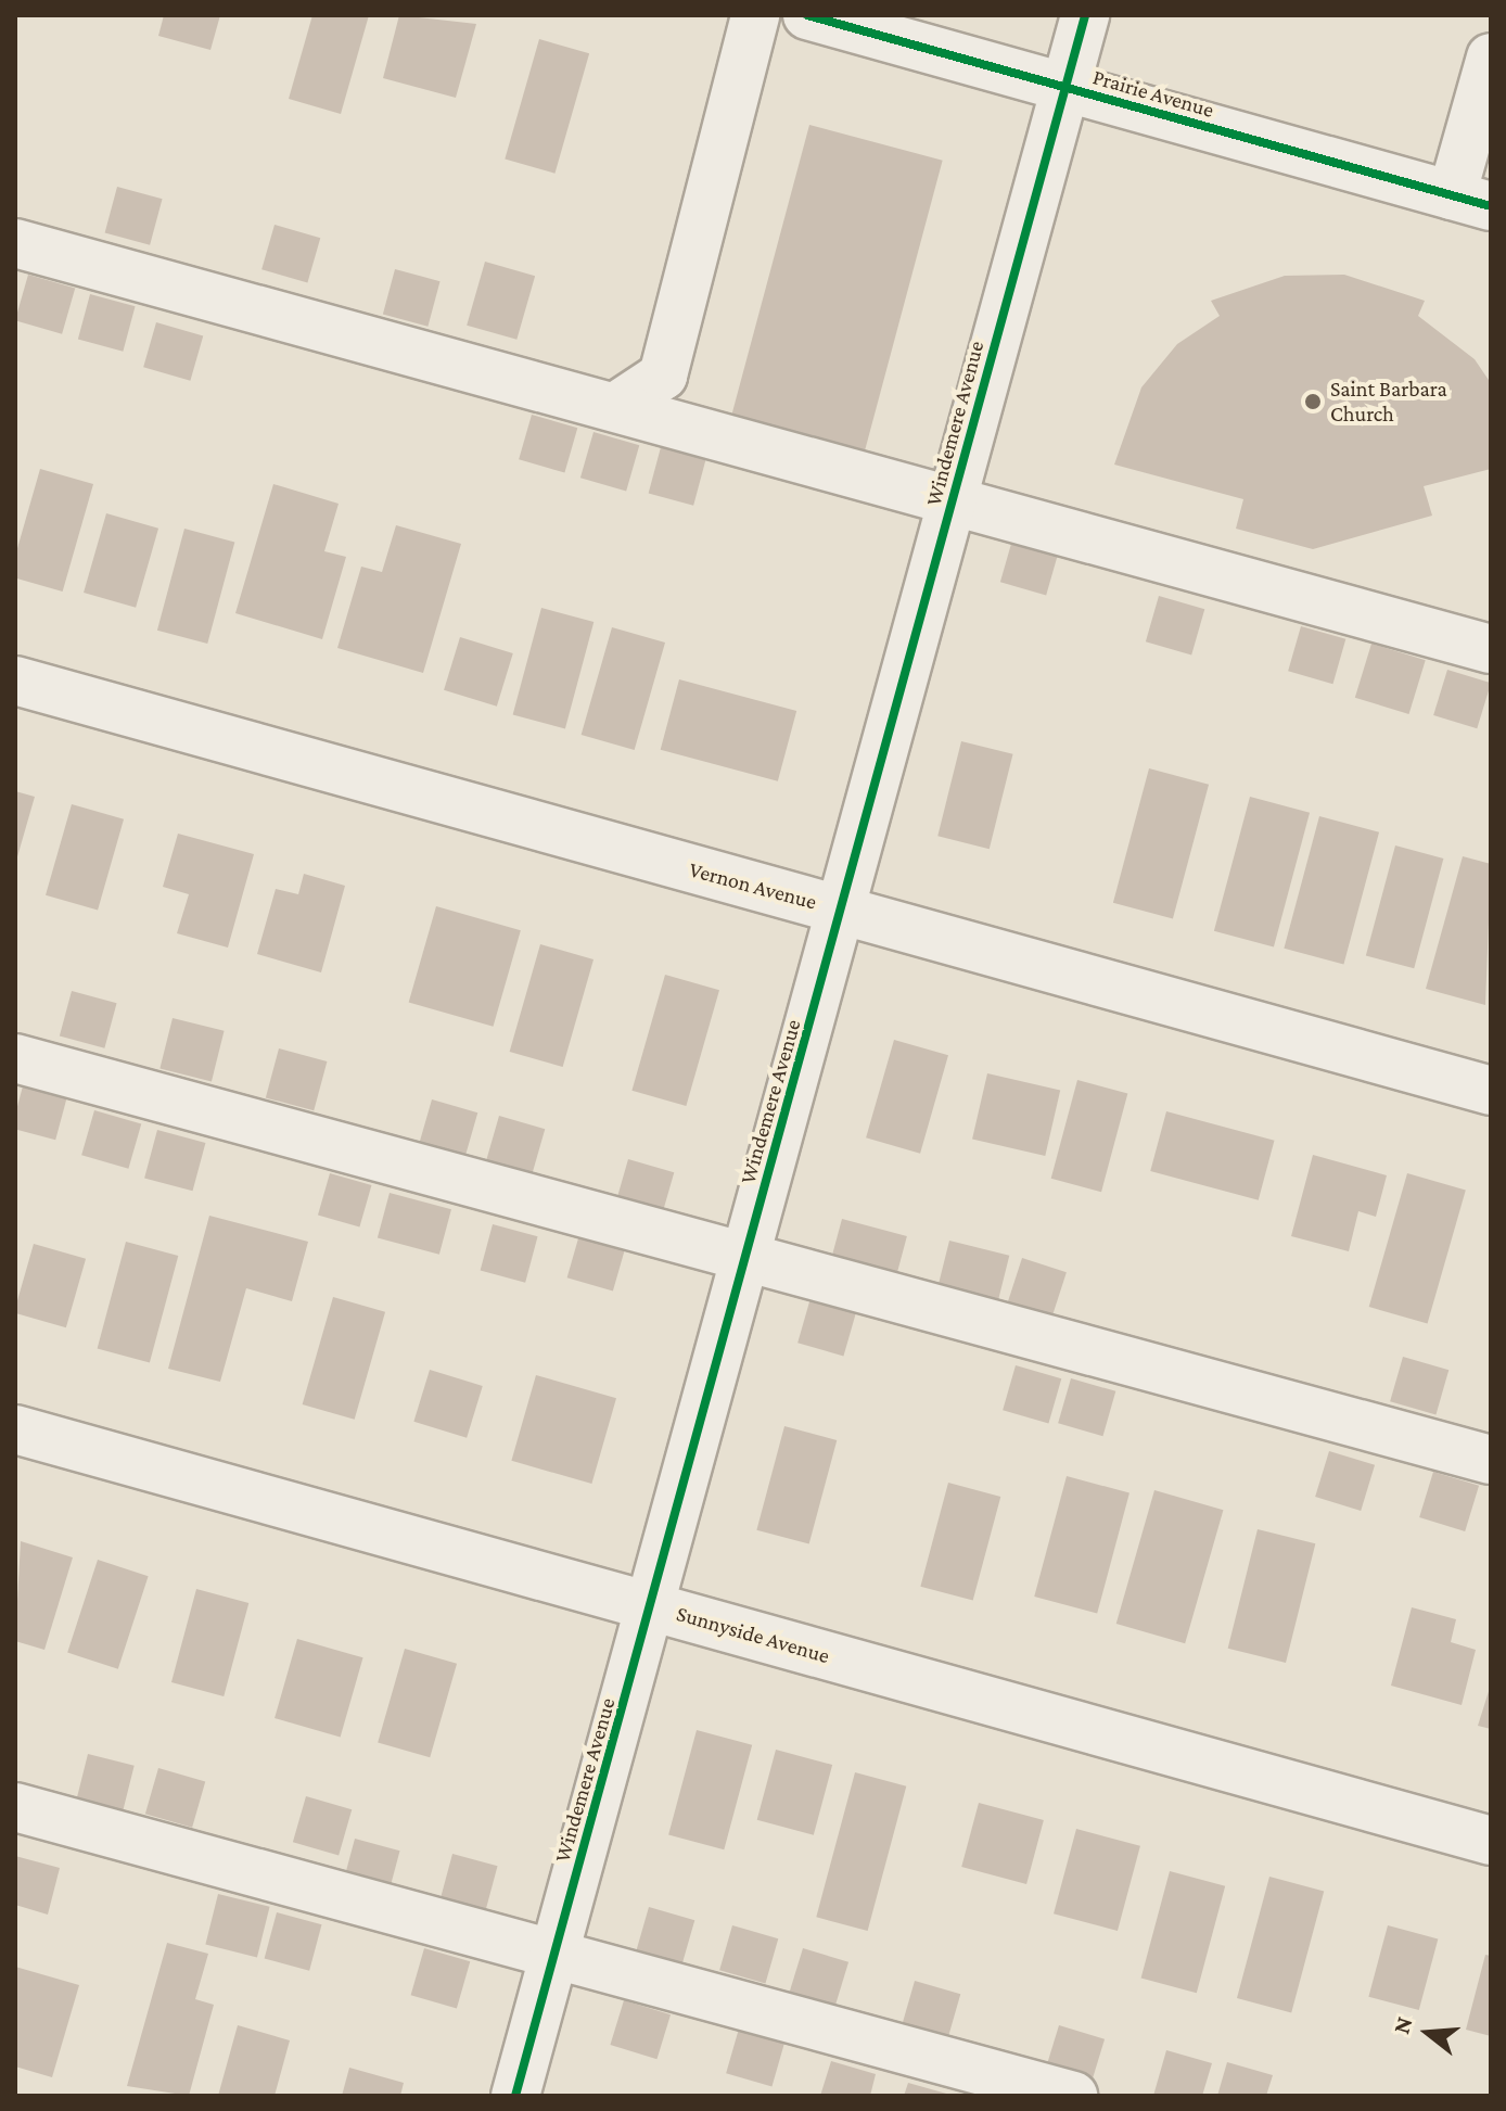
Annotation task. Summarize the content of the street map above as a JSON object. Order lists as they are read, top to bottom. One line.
{"streets":{"street":["Prairie Avenue","Windemere Avenue","Vernon Avenue","Sunnyside Avenue"]},"crossings":[["Prairie Avenue","Windemere Avenue"],["Windemere Avenue","Vernon Avenue"],["Windemere Avenue","Sunnyside Avenue"]],"places":["Saint Barbara Church"],"north":"left"}
